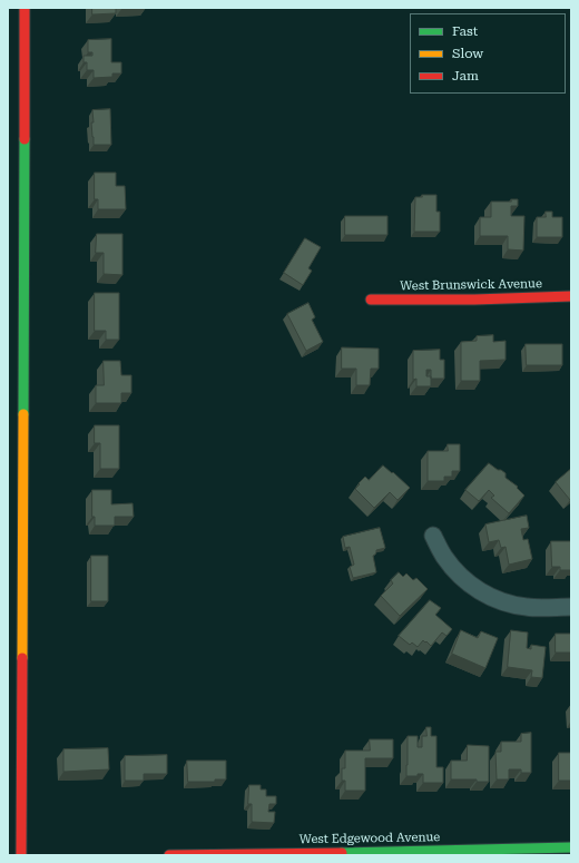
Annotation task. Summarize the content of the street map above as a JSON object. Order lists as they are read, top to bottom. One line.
{"streets":{"street":["West Brunswick Avenue","West Edgewood Avenue"]},"legend":["Fast","Slow","Jam"]}
